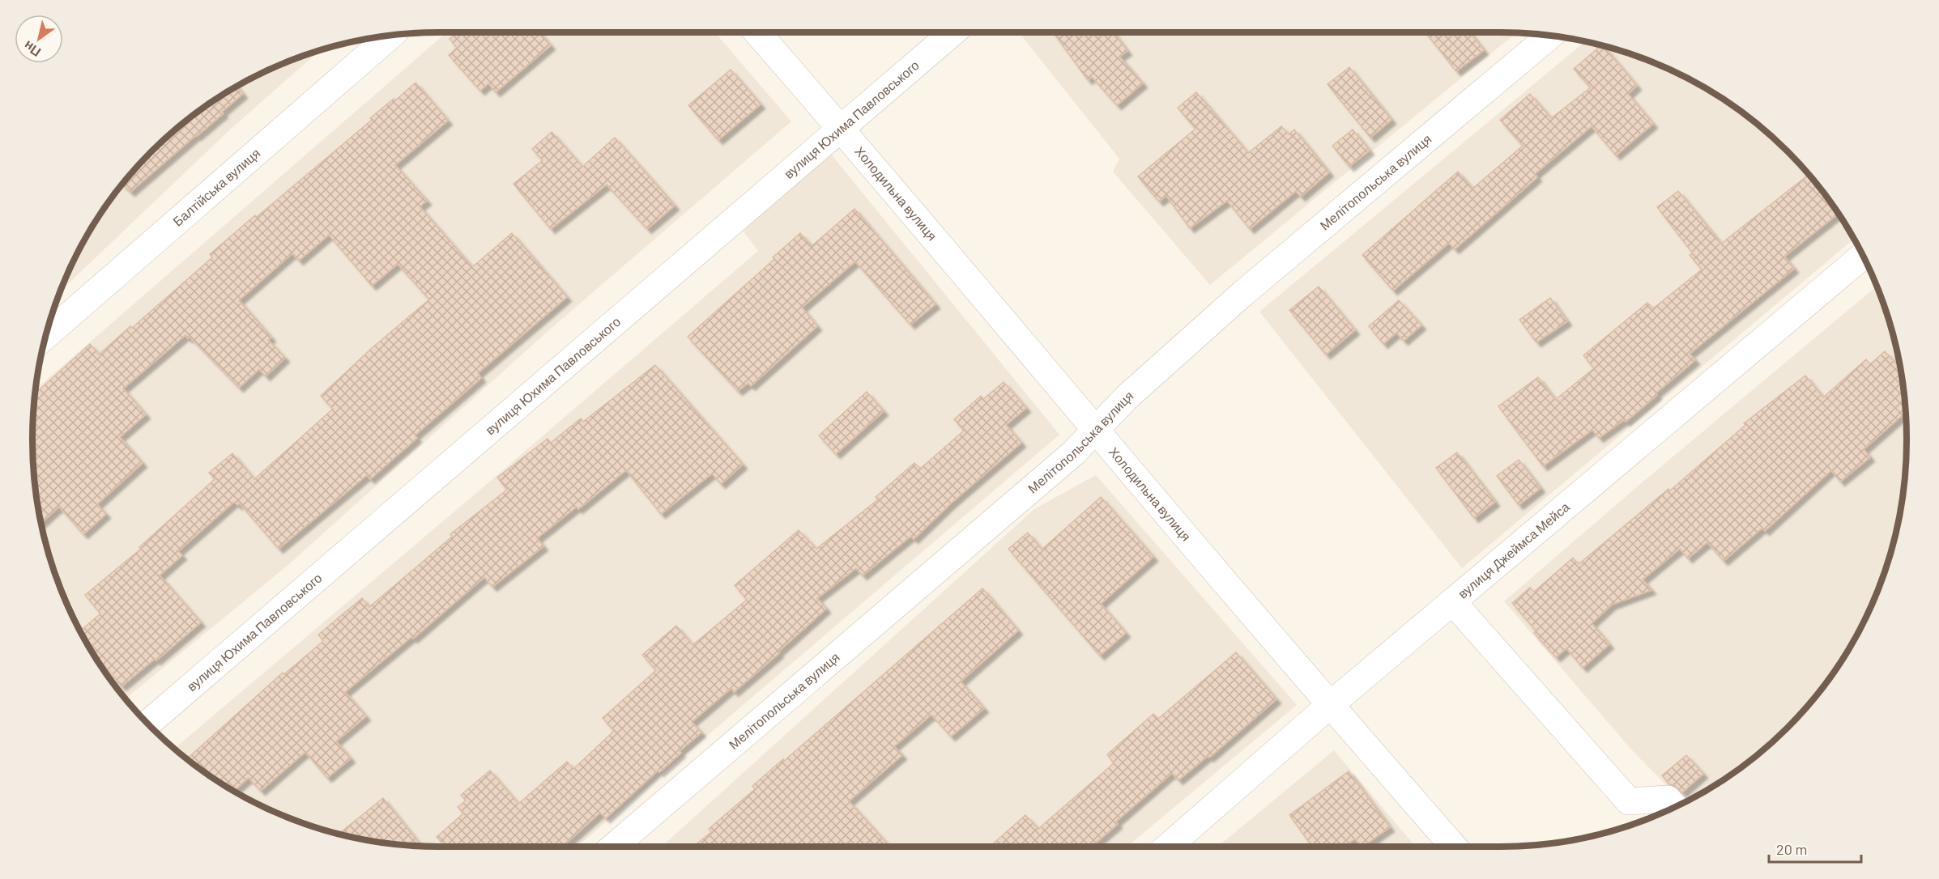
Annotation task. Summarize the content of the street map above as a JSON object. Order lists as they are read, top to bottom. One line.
{"streets":{"street":["вулиця Юхима Павловського","Мелітопольська вулиця","Балтійська вулиця","Холодильна вулиця","вулиця Джеймса Мейса"]},"crossings":[["вулиця Юхима Павловського","Холодильна вулиця"],["Мелітопольська вулиця","Холодильна вулиця"],["Холодильна вулиця","вулиця Джеймса Мейса"]],"scale_bar":"20 m","north":"bottom left"}
